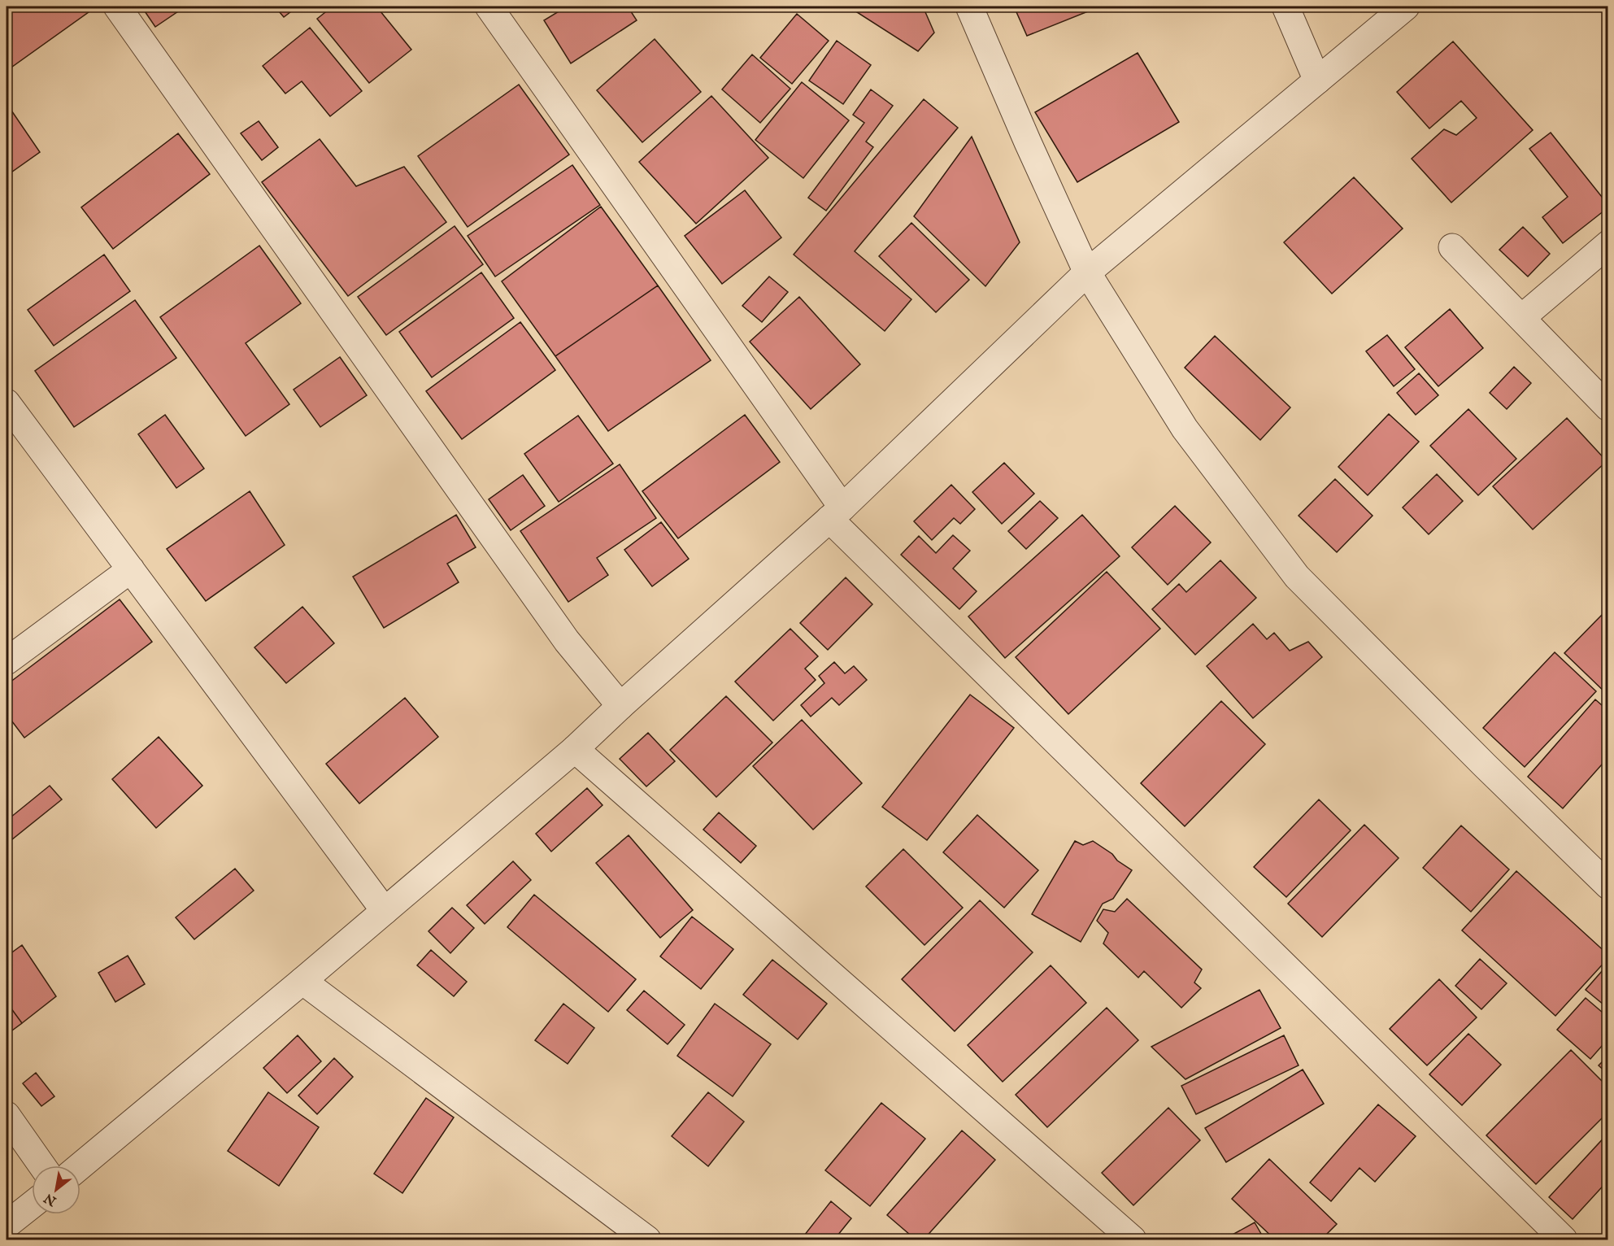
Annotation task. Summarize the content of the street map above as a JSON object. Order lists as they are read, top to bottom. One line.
{"north":"bottom left"}
